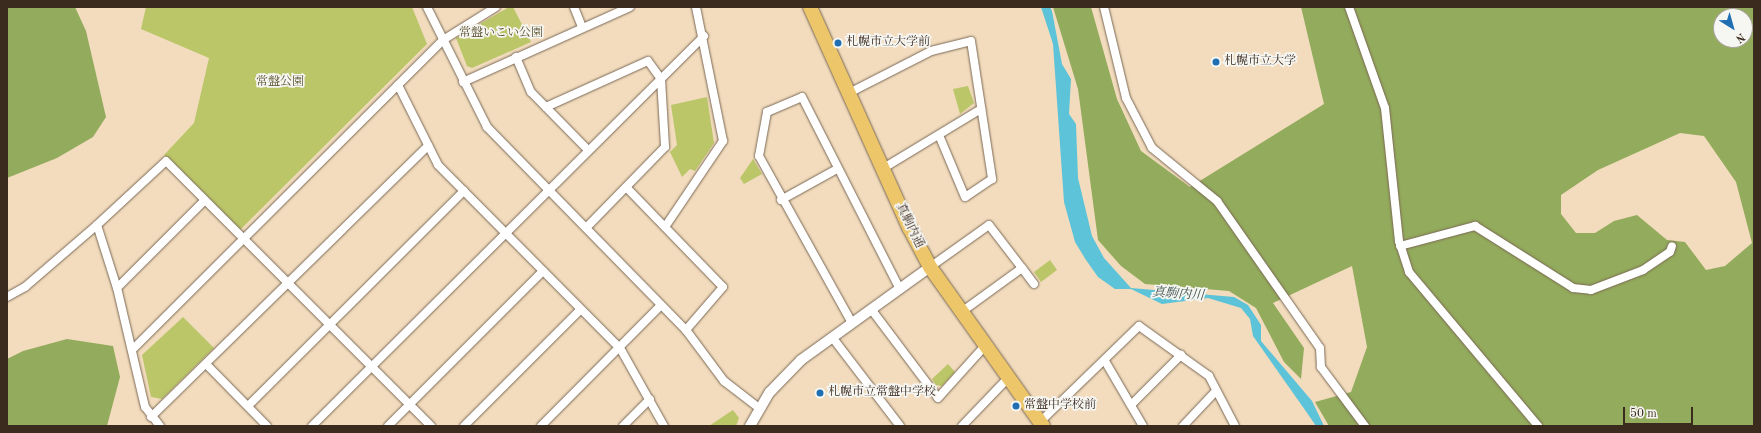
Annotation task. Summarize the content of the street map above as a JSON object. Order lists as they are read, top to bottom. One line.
{"streets":{"highway":["真駒内通"]},"water":["真駒内川"],"parks":["常盤いこい公園","常盤公園"],"places":["札幌市立大学前","札幌市立大学","札幌市立常盤中学校","常盤中学校前"],"scale_bar":"50 m","north":"bottom right"}
